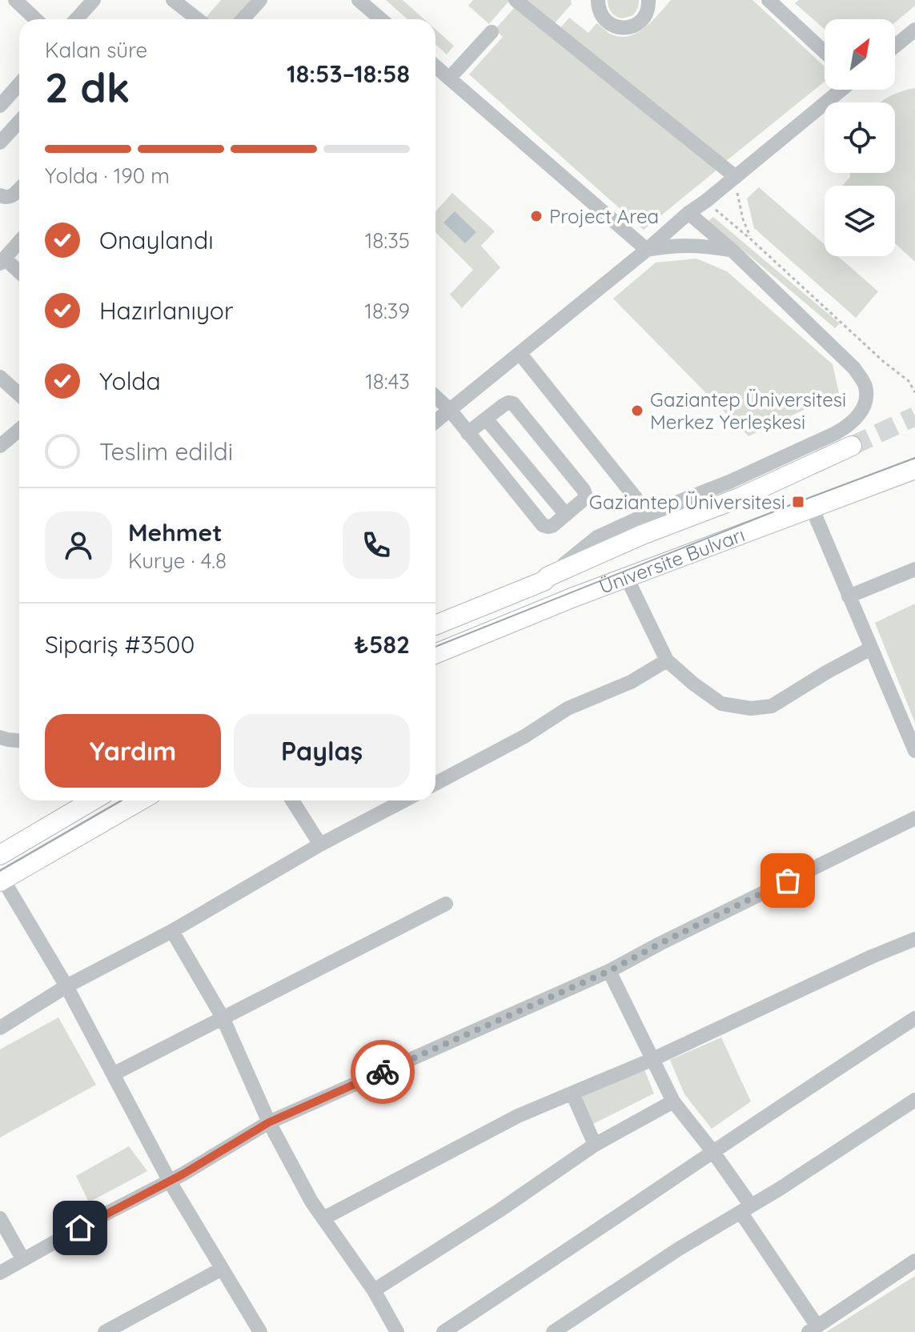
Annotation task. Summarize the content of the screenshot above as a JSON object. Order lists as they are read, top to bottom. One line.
{"streets":{"main road":["Üniversite Bulvarı"]},"places":{"other":["Project Area","Gaziantep Üniversitesi Merkez Yerleşkesi"],"transit":["Gaziantep Üniversitesi"]},"north":"top right","page":{"heading":["2 dk","Kalan süre","18:53–18:58"],"panel":["Mehmet","Kurye · 4.8","Sipariş #3500","₺582"],"bar":"Yolda · 190 m","list":[["Onaylandı","18:35"],["Hazırlanıyor","18:39"],["Yolda","18:43"],"Teslim edildi"],"buttons":["Yardım","Paylaş"]}}
